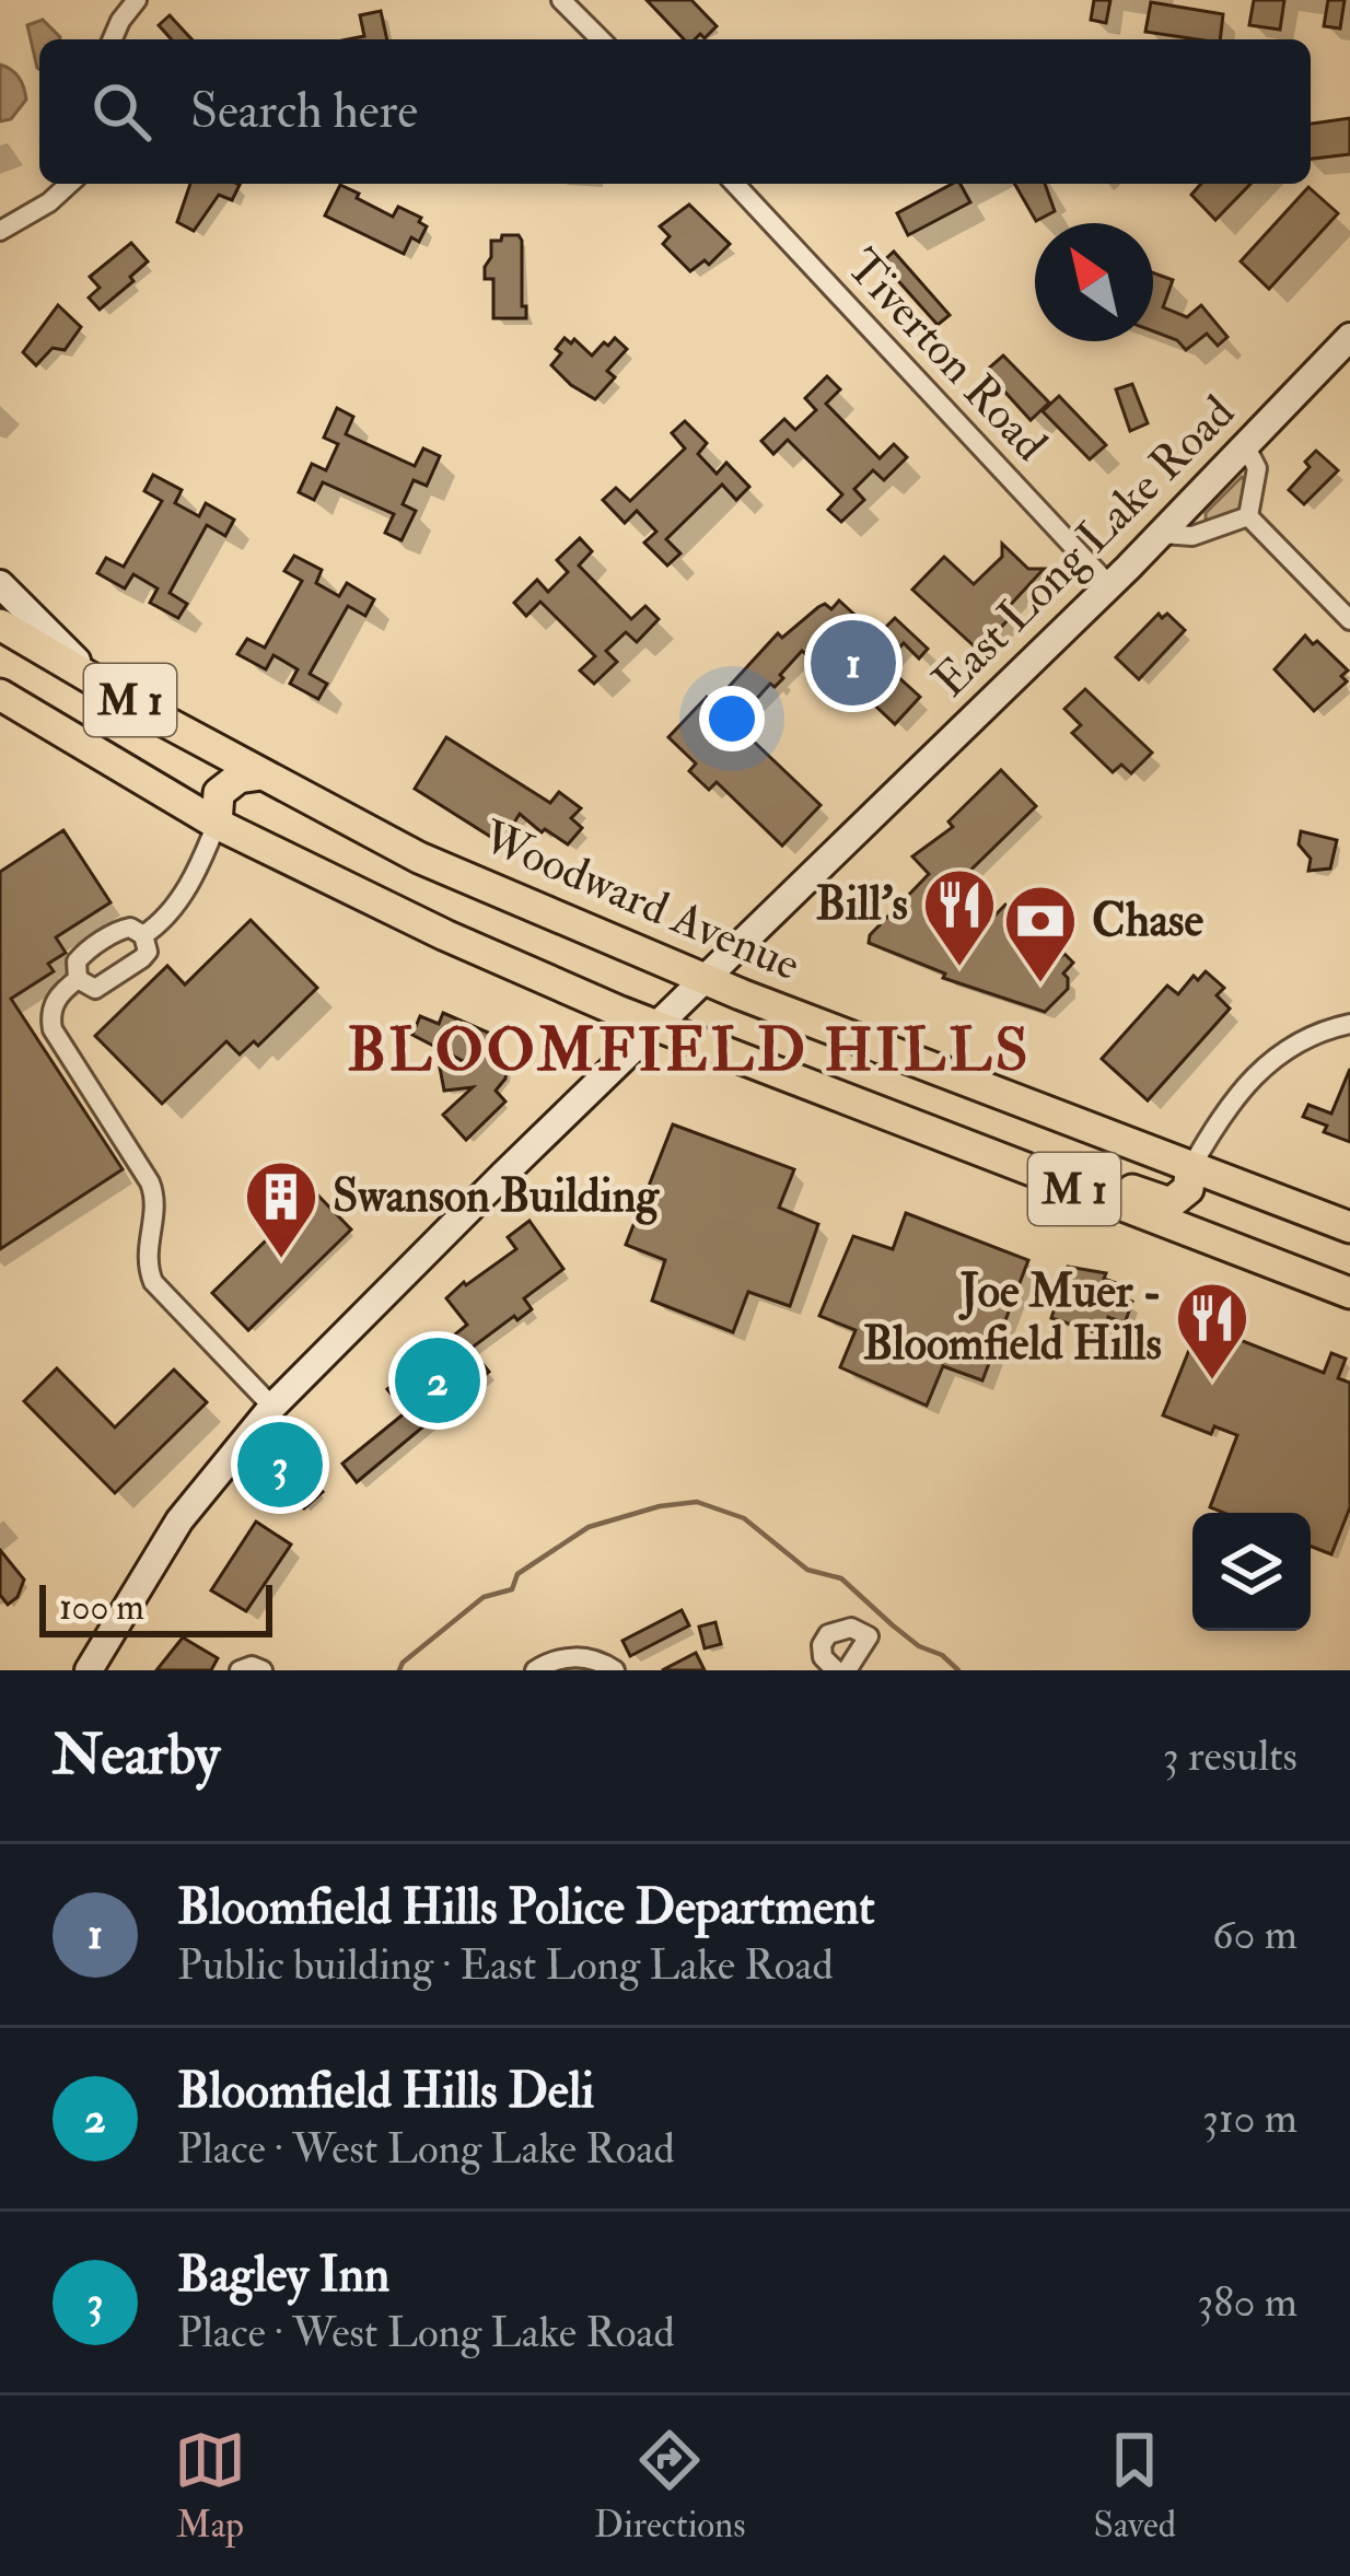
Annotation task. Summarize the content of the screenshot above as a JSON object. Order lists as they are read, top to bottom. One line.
{"streets":{"main road":["East Long Lake Road","M 1","Woodward Avenue"],"street":["Tiverton Road"]},"crossings":[["Tiverton Road","East Long Lake Road"],["East Long Lake Road","M 1"],["East Long Lake Road","Woodward Avenue"]],"districts":["BLOOMFIELD HILLS"],"places":{"restaurant":["Bill's","Joe Muer - Bloomfield Hills"],"bank":["Chase"],"building":["Swanson Building"]},"scale_bar":"100 m","north":"top left","page":{"search":"Search here","pins":["1","2","3"],"scale":"100 m","heading":["Nearby","3 results"],"list":[{"mark":"1","name":"Bloomfield Hills Police Department","note":"Public building · East Long Lake Road","value":"60 m"},{"mark":"2","name":"Bloomfield Hills Deli","note":"Place · West Long Lake Road","value":"310 m"},{"mark":"3","name":"Bagley Inn","note":"Place · West Long Lake Road","value":"380 m"}],"nav":["Map","Directions","Saved"]}}
